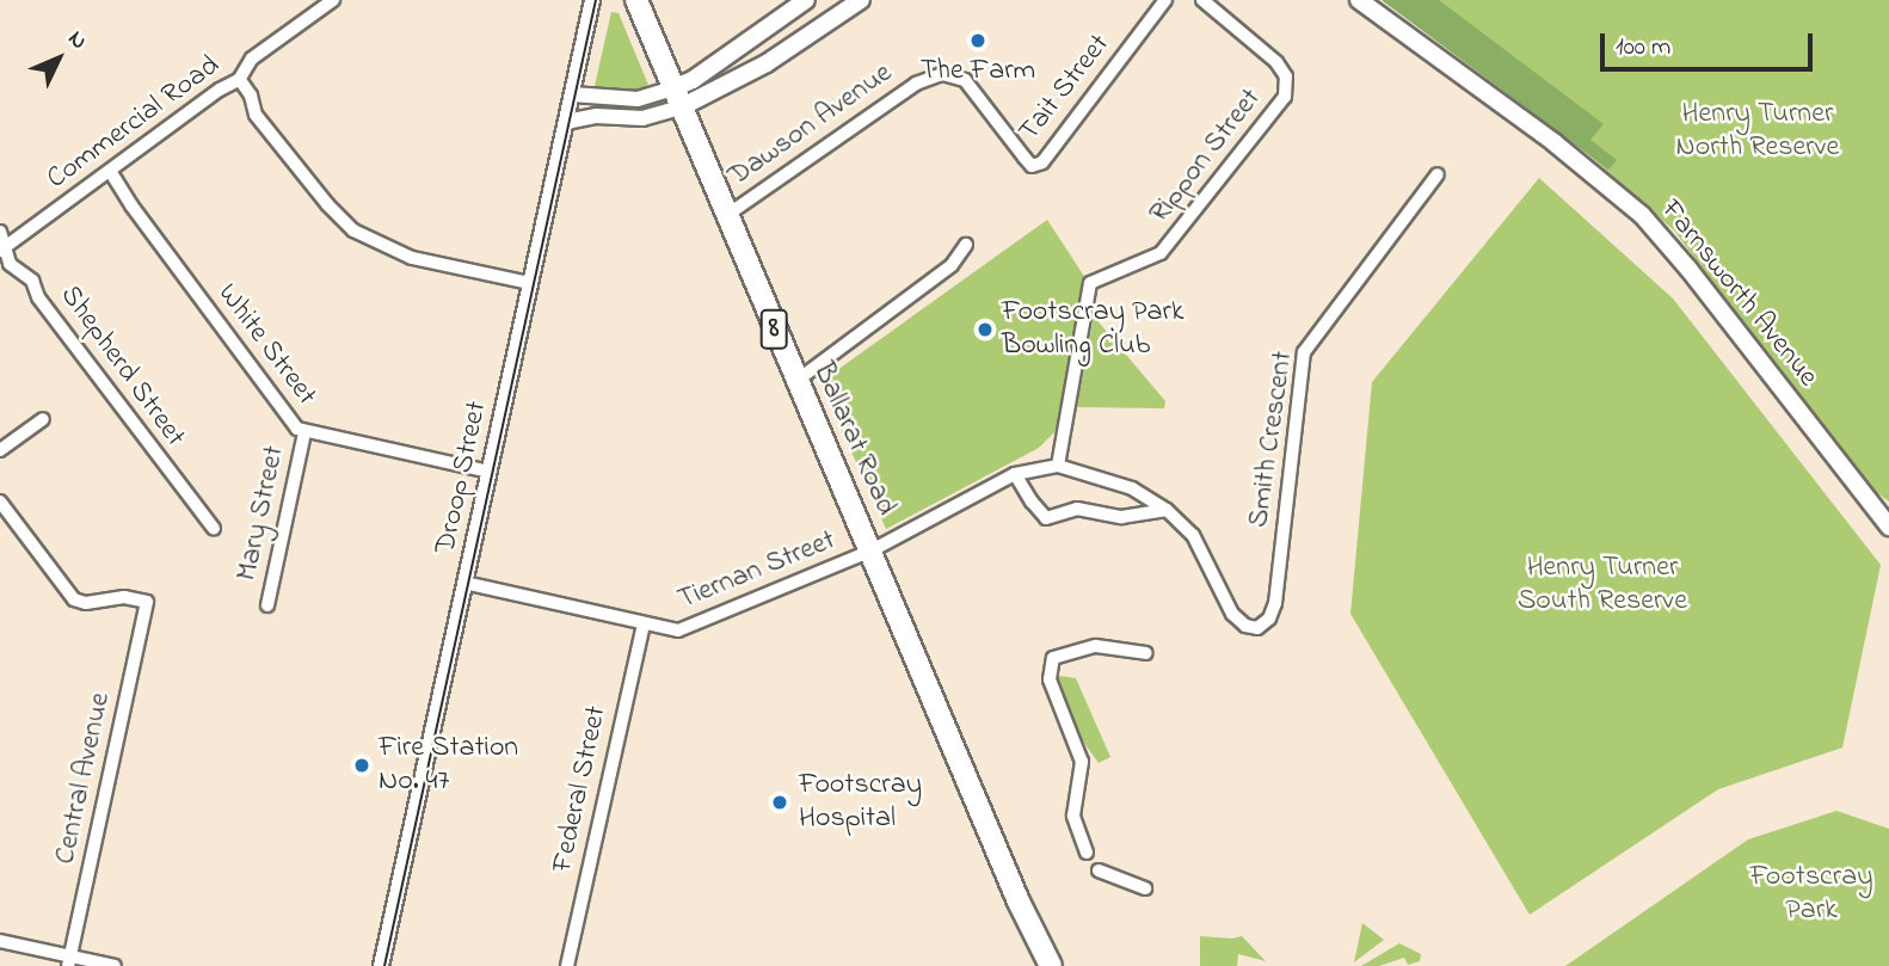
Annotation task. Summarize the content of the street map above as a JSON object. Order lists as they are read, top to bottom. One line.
{"streets":{"highway":["8","Ballarat Road"],"main road":["Farnsworth Avenue"],"street":["Tait Street","Commercial Road","Dawson Avenue","Rippon Street","White Street","Shepherd Street","Smith Crescent","Droop Street","Mary Street","Tiernan Street","Central Avenue","Federal Street"]},"crossings":[["Tait Street","Dawson Avenue"],["Commercial Road","White Street"],["Commercial Road","Shepherd Street"],["Dawson Avenue","Ballarat Road"],["Rippon Street","Tiernan Street"],["White Street","Droop Street"],["White Street","Mary Street"],["Ballarat Road","Tiernan Street"],["Droop Street","Tiernan Street"],["Tiernan Street","Federal Street"]],"parks":["Henry Turner North Reserve","Henry Turner South Reserve","Footscray Park"],"places":["The Farm","Footscray Park Bowling Club","Fire Station No. 47","Footscray Hospital"],"scale_bar":"100 m","north":"top right"}
